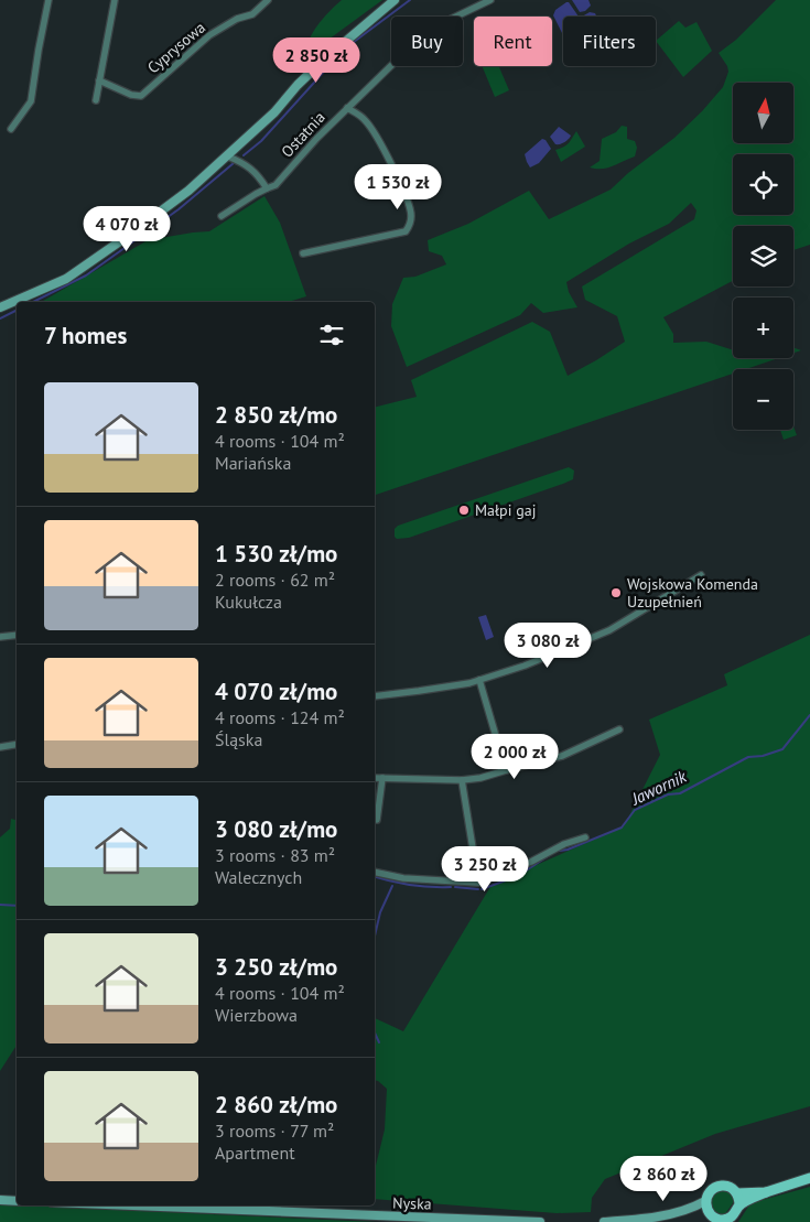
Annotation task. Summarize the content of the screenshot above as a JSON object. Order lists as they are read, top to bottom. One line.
{"streets":{"street":["Cyprysowa","Ostatnia","Nyska"]},"water":["Jawornik"],"places":["Małpi gaj","Wojskowa Komenda Uzupełnień"],"north":"top","page":{"chip":["Buy","Rent","Filters"],"price":["2 850 zł","1 530 zł","4 070 zł","3 080 zł","2 000 zł","3 250 zł","2 860 zł"],"map_buttons":["+","−"],"heading":"7 homes","list":[{"name":"2 850 zł/mo","note":"4 rooms · 104 m² · Mariańska"},{"name":"1 530 zł/mo","note":"2 rooms · 62 m² · Kukułcza"},{"name":"4 070 zł/mo","note":"4 rooms · 124 m² · Śląska"},{"name":"3 080 zł/mo","note":"3 rooms · 83 m² · Walecznych"},{"name":"3 250 zł/mo","note":"4 rooms · 104 m² · Wierzbowa"},{"name":"2 860 zł/mo","note":"3 rooms · 77 m² · Apartment"}]}}
